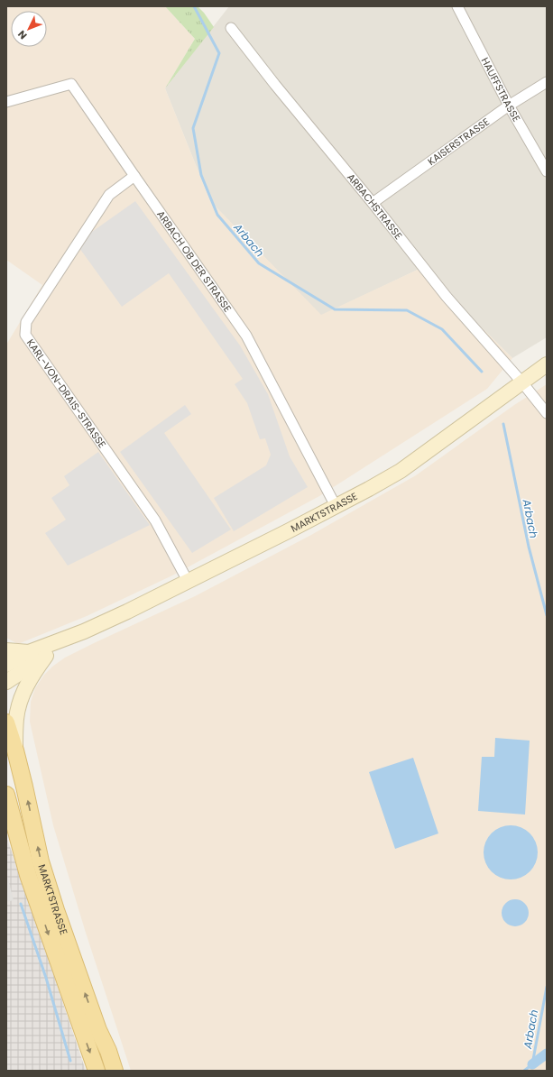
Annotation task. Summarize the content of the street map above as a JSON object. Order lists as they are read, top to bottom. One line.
{"streets":{"main road":["MARKTSTRASSE"],"street":["HAUFFSTRASSE","KAISERSTRASSE","ARBACHSTRASSE","ARBACH OB DER STRASSE","KARL-VON-DRAIS-STRASSE"]},"crossings":[["HAUFFSTRASSE","KAISERSTRASSE"],["KAISERSTRASSE","ARBACHSTRASSE"],["ARBACHSTRASSE","MARKTSTRASSE"],["ARBACH OB DER STRASSE","KARL-VON-DRAIS-STRASSE"],["ARBACH OB DER STRASSE","MARKTSTRASSE"],["KARL-VON-DRAIS-STRASSE","MARKTSTRASSE"]],"water":["Arbach"],"north":"bottom left"}
